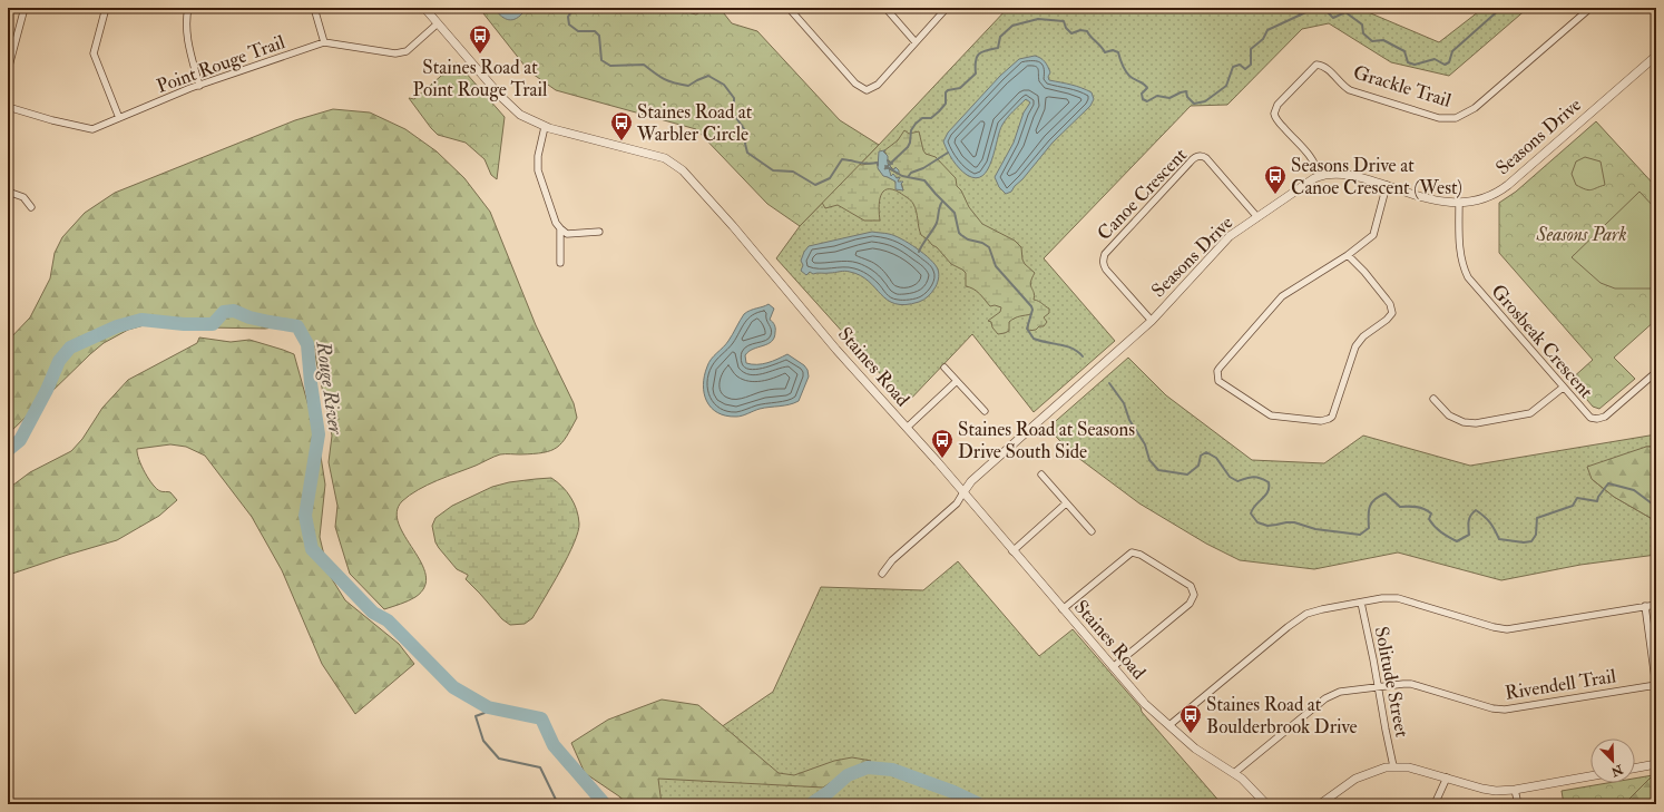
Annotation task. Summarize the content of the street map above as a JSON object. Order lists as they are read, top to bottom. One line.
{"streets":{"street":["Point Rouge Trail","Grackle Trail","Seasons Drive","Canoe Crescent","Grosbeak Crescent","Staines Road","Solitude Street","Rivendell Trail"]},"crossings":[["Point Rouge Trail","Staines Road"],["Grackle Trail","Seasons Drive"],["Seasons Drive","Canoe Crescent"],["Seasons Drive","Grosbeak Crescent"],["Seasons Drive","Staines Road"],["Staines Road","Rivendell Trail"],["Solitude Street","Rivendell Trail"]],"water":["Rouge River"],"parks":["Seasons Park"],"places":{"bus stop":["Staines Road at Point Rouge Trail","Staines Road at Warbler Circle","Seasons Drive at Canoe Crescent (West)","Staines Road at Seasons Drive South Side","Staines Road at Boulderbrook Drive"]},"north":"bottom right"}
